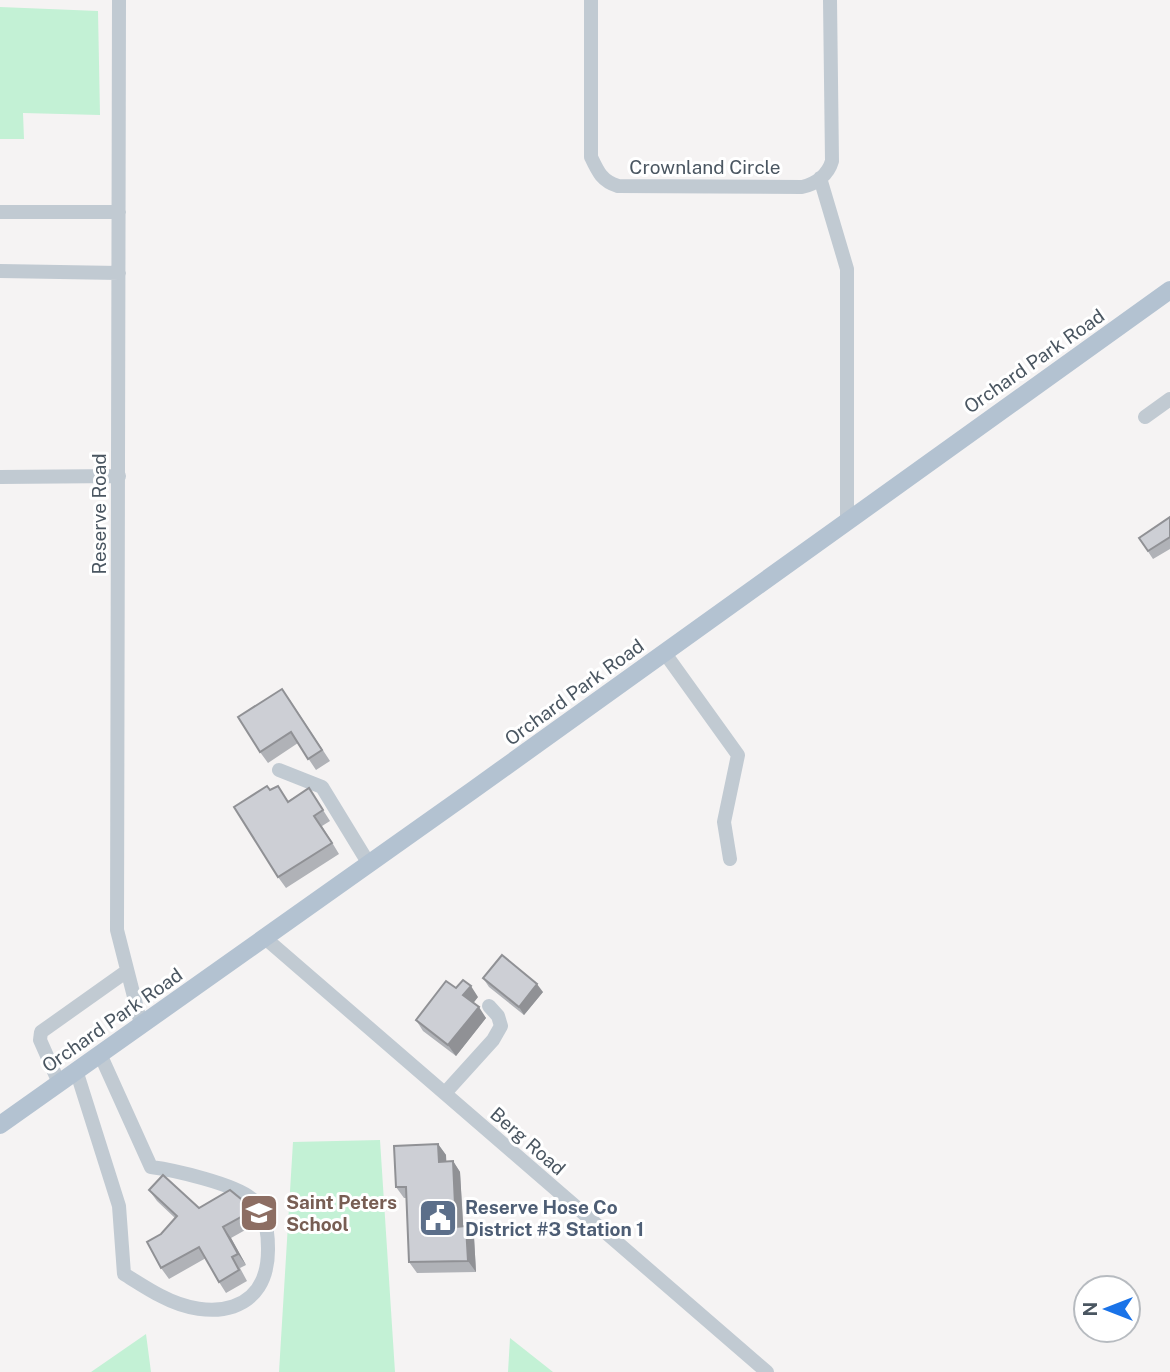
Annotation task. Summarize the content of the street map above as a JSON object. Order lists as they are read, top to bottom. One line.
{"streets":{"main road":["Orchard Park Road"],"street":["Crownland Circle","Reserve Road","Berg Road"]},"crossings":[["Orchard Park Road","Reserve Road"],["Orchard Park Road","Berg Road"]],"places":{"school or university":["Saint Peters School"],"public building":["Reserve Hose Co District #3 Station 1"]},"north":"left"}
